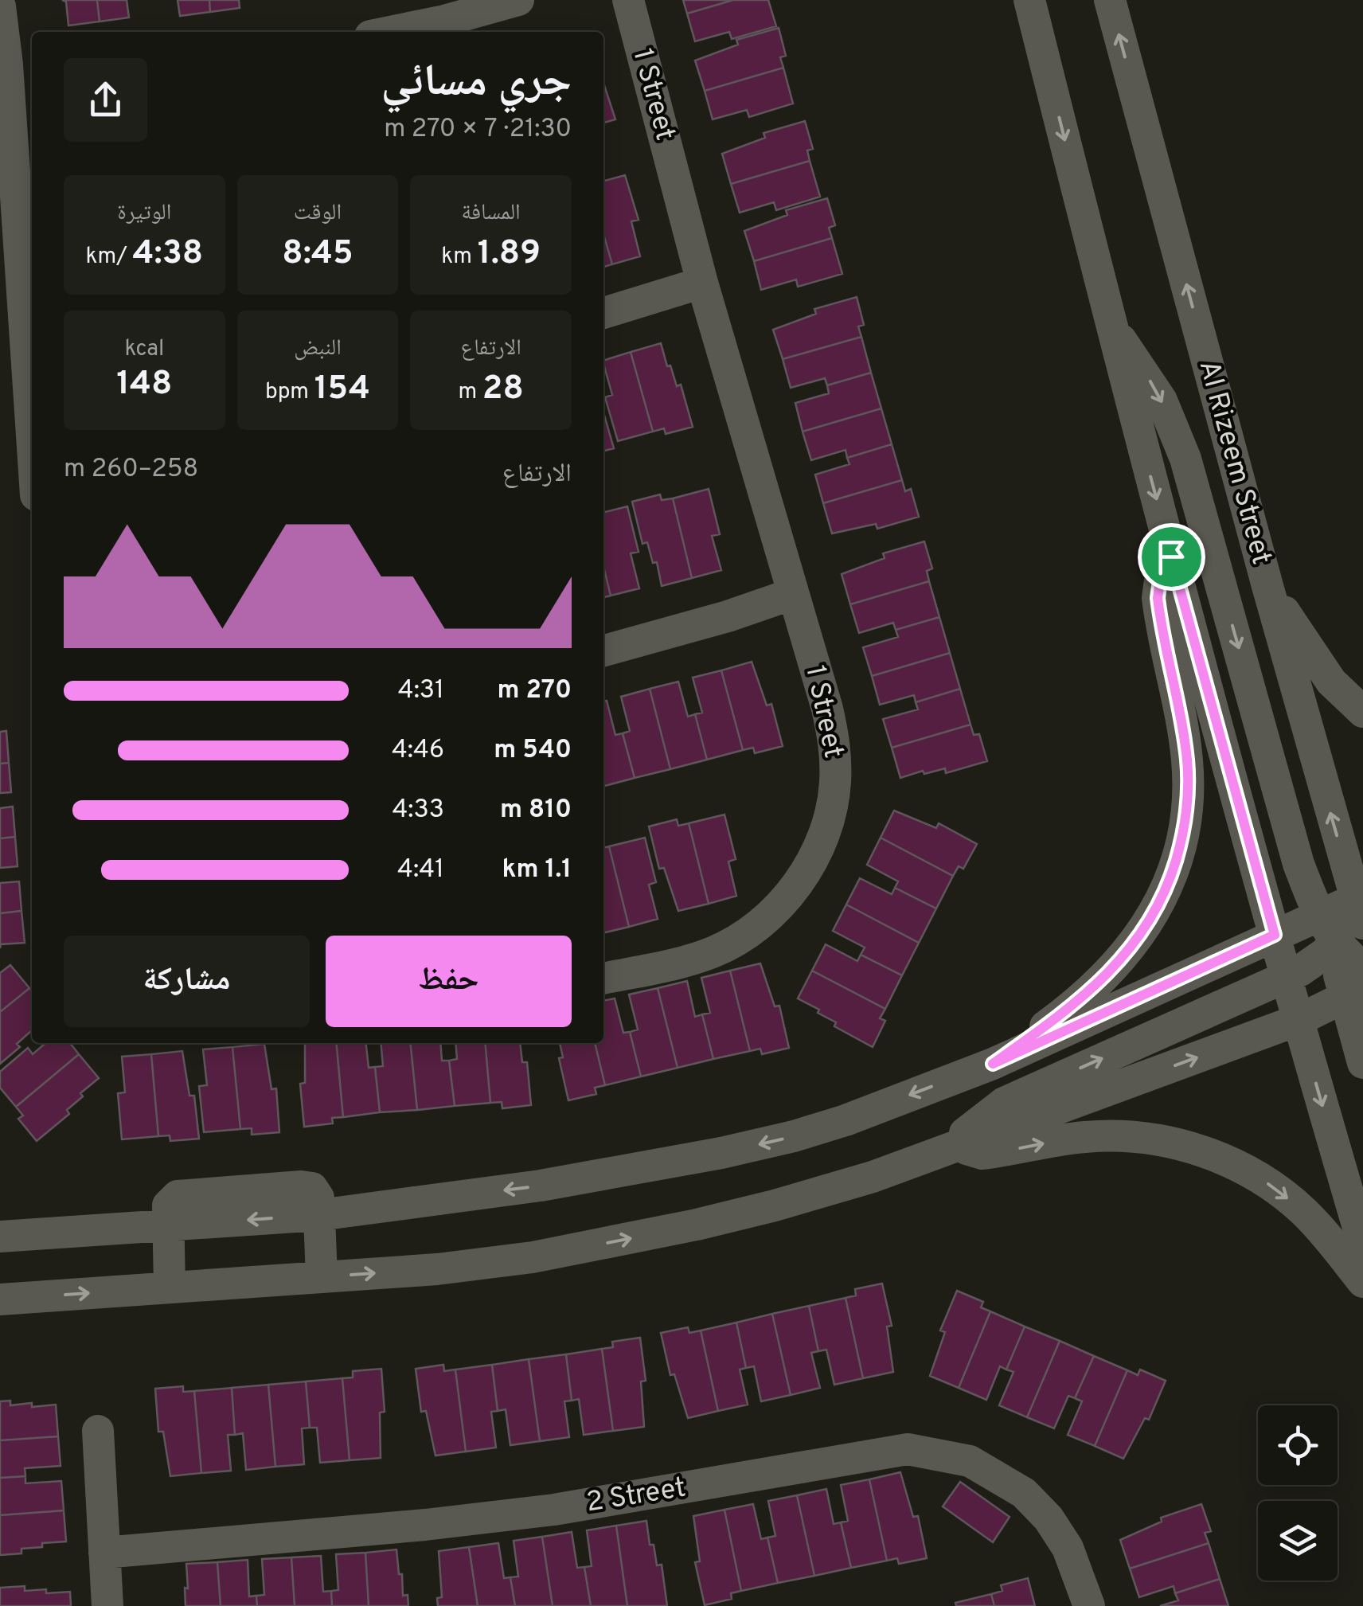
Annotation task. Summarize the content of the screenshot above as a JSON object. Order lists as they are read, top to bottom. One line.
{"streets":{"street":["1 Street","Al Rizeem Street","2 Street"]},"page":{"heading":["جري مسائي","21:30 · 7 × 270 m"],"stats":[["المسافة","1.89 km"],["الوقت","8:45"],["الوتيرة","4:38 /km"],["الارتفاع","28 m"],["النبض","154 bpm"],["kcal","148"]],"chart":["الارتفاع","258–260 m"],"list":[{"name":"270 m","note":"4:31"},{"name":"540 m","note":"4:46"},{"name":"810 m","note":"4:33"},{"name":"1.1 km","note":"4:41"}],"buttons":["حفظ","مشاركة"]}}
